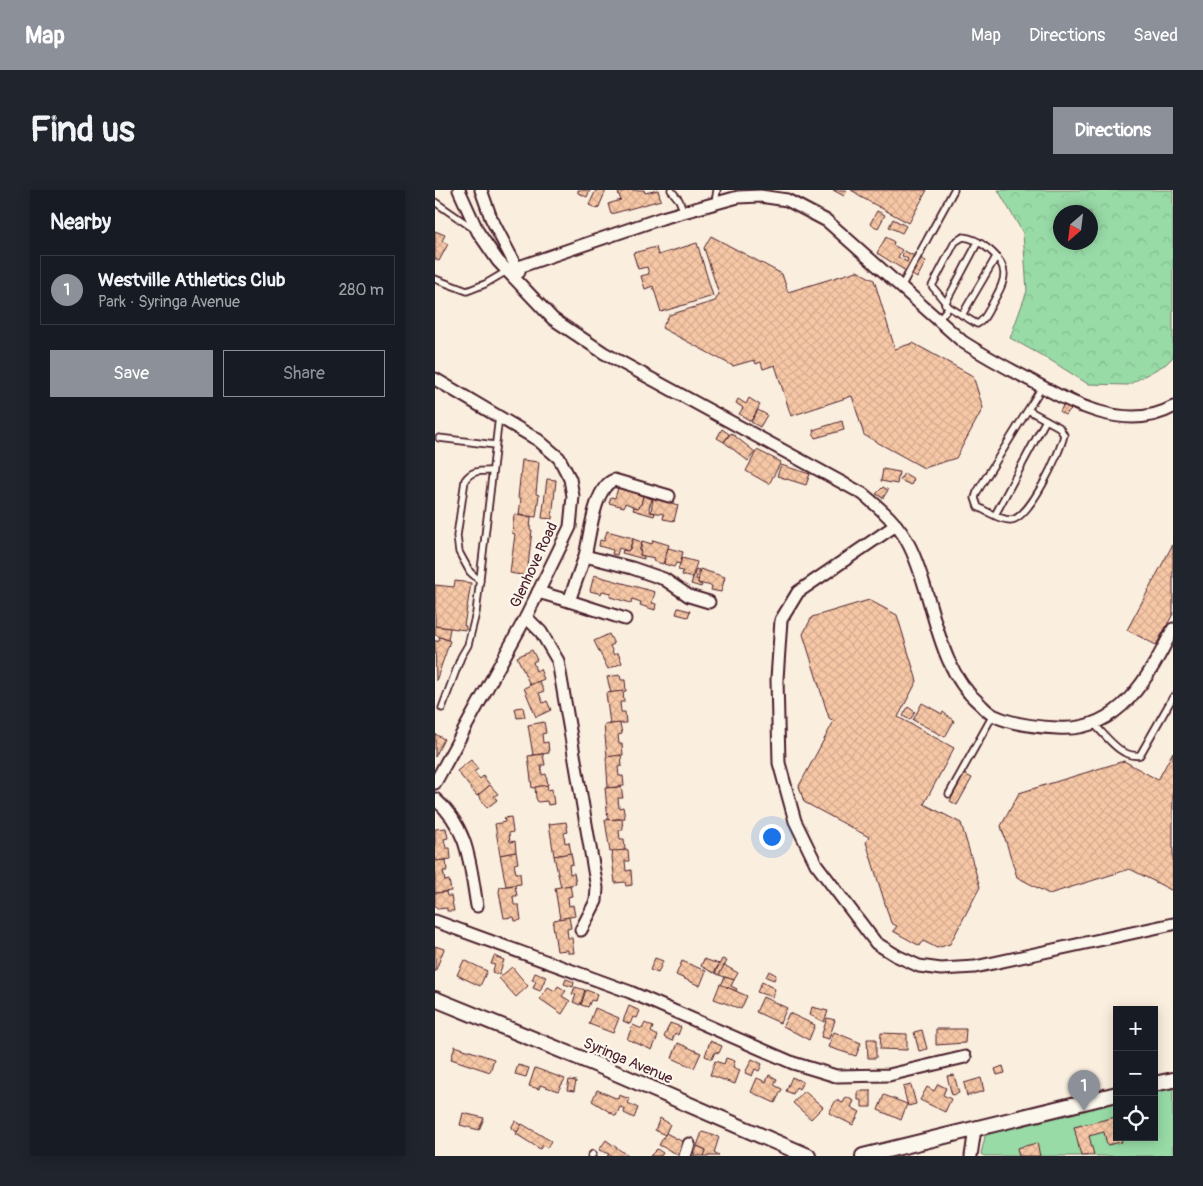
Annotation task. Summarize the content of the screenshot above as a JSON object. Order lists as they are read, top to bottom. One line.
{"streets":{"street":["Glenhove Road","Syringa Avenue"]},"north":"bottom left","page":{"header":"Map","nav":["Map","Directions","Saved"],"buttons":["Directions",["Save","Share"]],"title":"Find us","heading":"Nearby","list":[{"mark":"1","name":"Westville Athletics Club","note":"Park · Syringa Avenue","value":"280 m"}],"map_buttons":["+","−"],"pins":"1"}}
